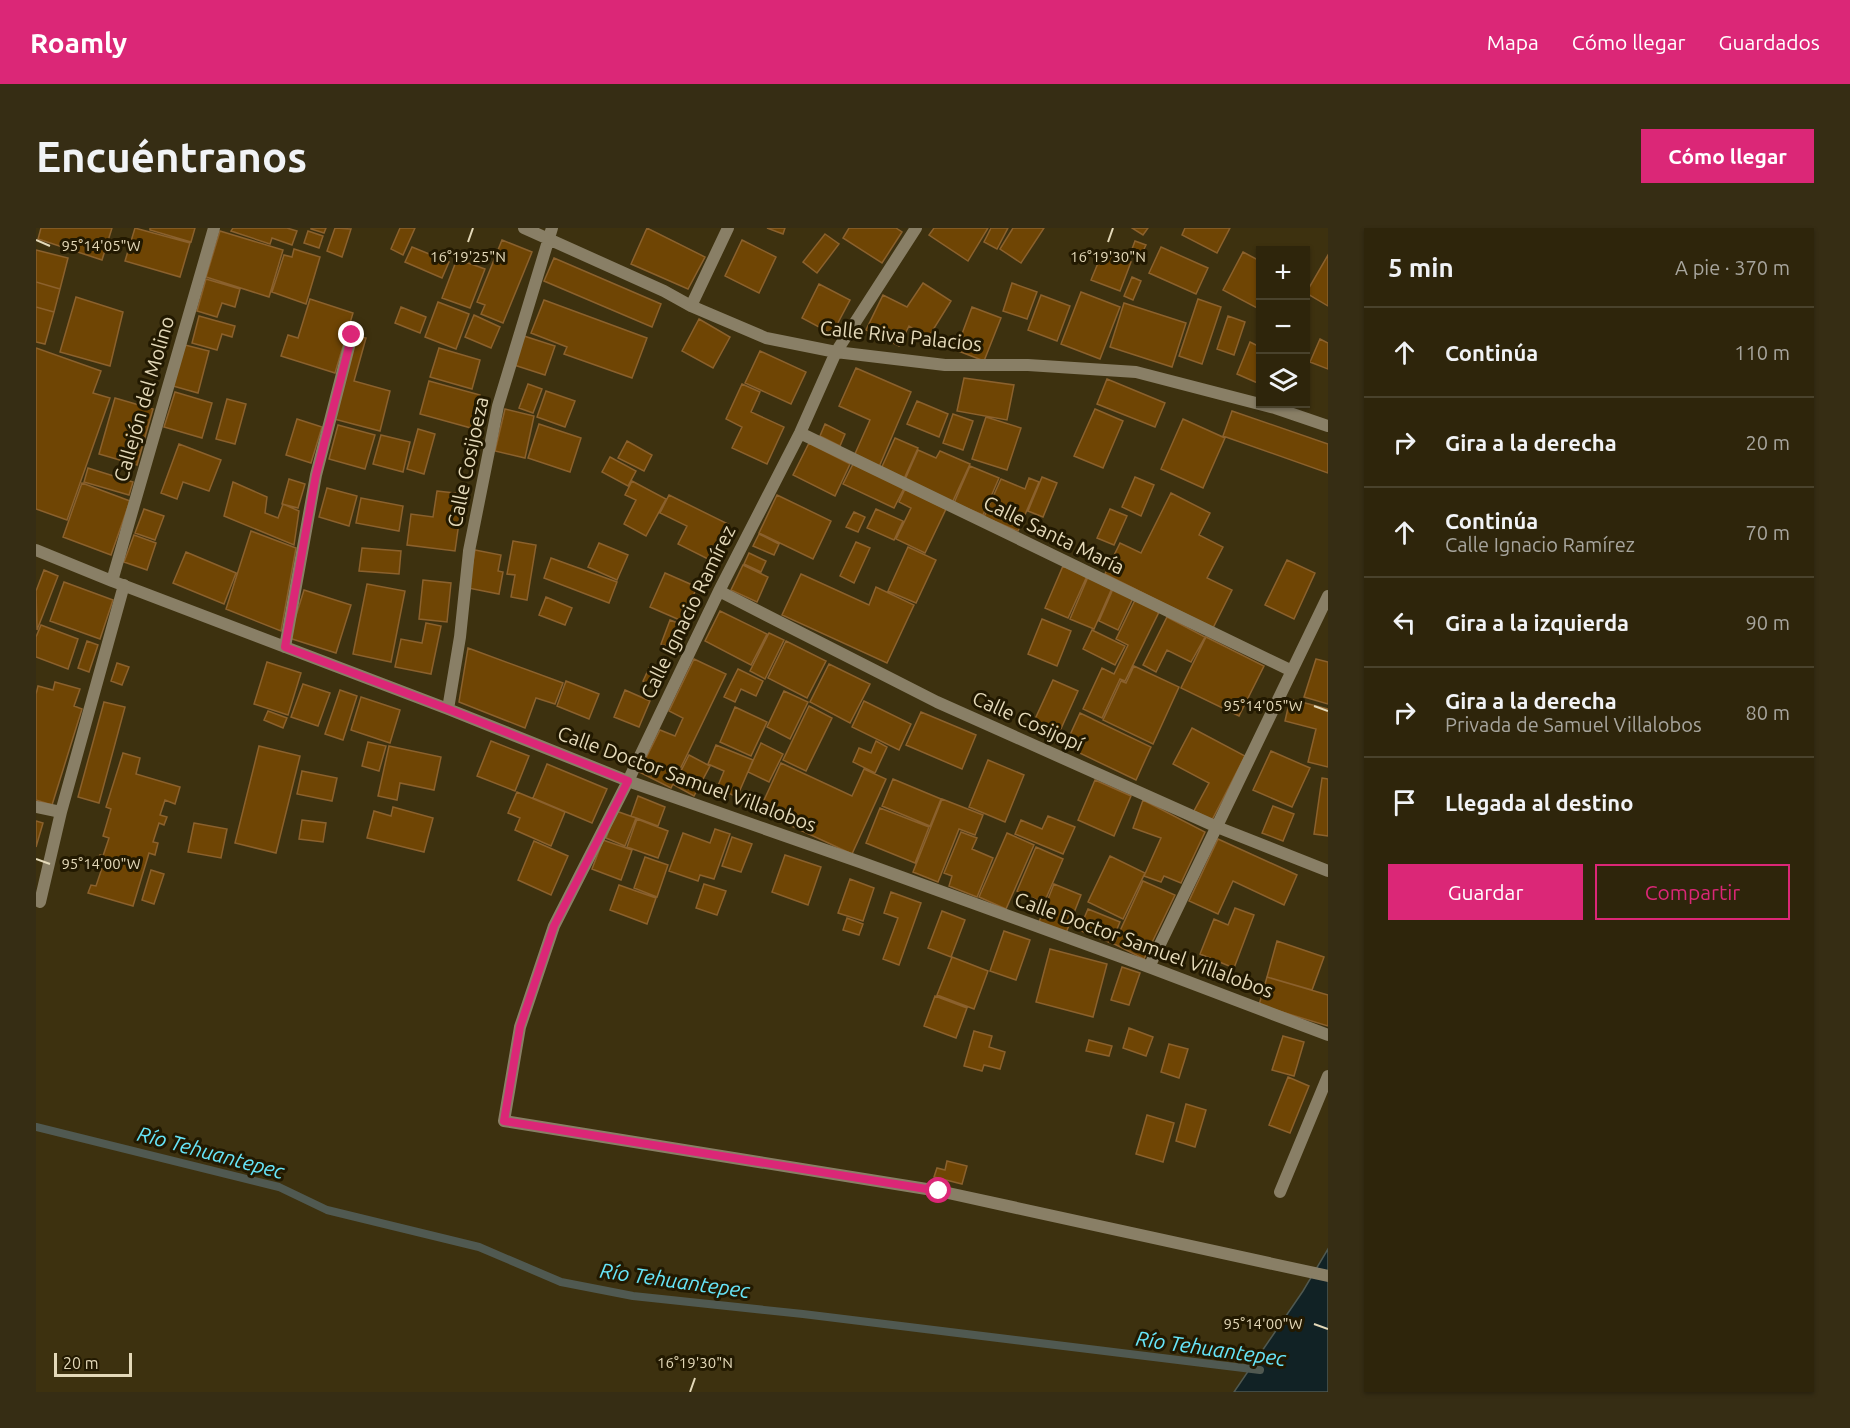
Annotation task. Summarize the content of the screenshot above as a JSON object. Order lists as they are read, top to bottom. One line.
{"streets":{"street":["Calle Riva Palacios","Callejón del Molino","Calle Cosijoeza","Calle Santa María","Calle Ignacio Ramírez","Calle Cosijopí","Calle Doctor Samuel Villalobos"]},"crossings":[["Calle Riva Palacios","Calle Cosijoeza"],["Calle Riva Palacios","Calle Ignacio Ramírez"],["Callejón del Molino","Calle Doctor Samuel Villalobos"],["Calle Cosijoeza","Calle Doctor Samuel Villalobos"],["Calle Santa María","Calle Ignacio Ramírez"],["Calle Ignacio Ramírez","Calle Cosijopí"],["Calle Ignacio Ramírez","Calle Doctor Samuel Villalobos"]],"water":["Río Tehuantepec"],"scale_bar":"20 m","page":{"header":"Roamly","nav":["Mapa","Cómo llegar","Guardados"],"buttons":["Cómo llegar",["Guardar","Compartir"]],"title":"Encuéntranos","heading":["5 min","A pie · 370 m"],"map_buttons":["+","−"],"list":[["Continúa","110 m"],["Gira a la derecha","20 m"],["Continúa","Calle Ignacio Ramírez","70 m"],["Gira a la izquierda","90 m"],["Gira a la derecha","Privada de Samuel Villalobos","80 m"],"Llegada al destino"],"scale":"20 m"},"coordinates":["95°14'05\"W","16°19'25\"N","16°19'30\"N","95°14'00\"W"]}
